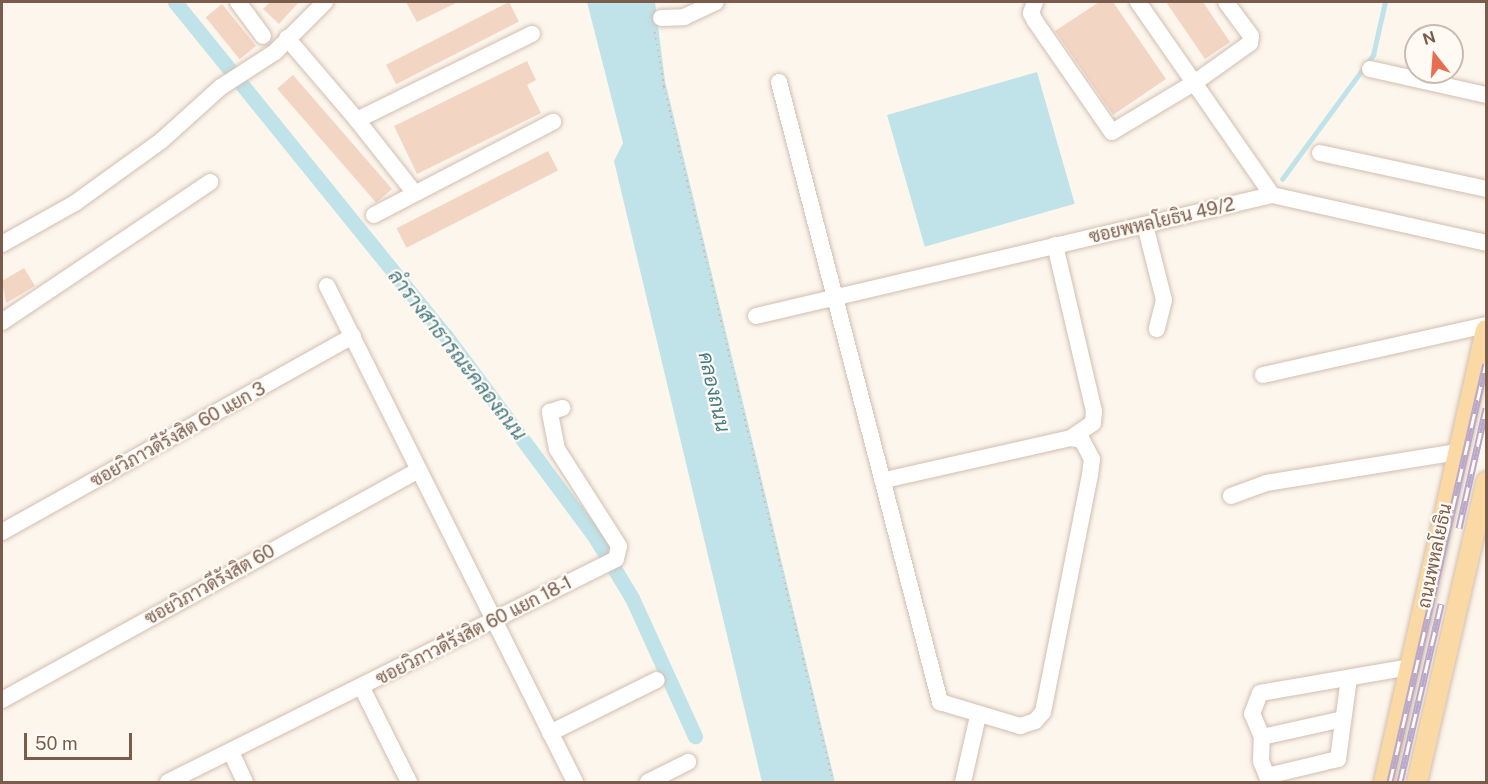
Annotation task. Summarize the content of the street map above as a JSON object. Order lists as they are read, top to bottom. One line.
{"streets":{"main road":["ถนนพหลโยธิน"],"street":["ซอยพหลโยธิน 49/2","ซอยวิภาวดีรังสิต 60 แยก 3","ซอยวิภาวดีรังสิต 60","ซอยวิภาวดีรังสิต 60 แยก 18-1"]},"water":["ลำรางสาธารณะคลองถนน","คลองถนน"],"scale_bar":"50 m","north":"top"}
